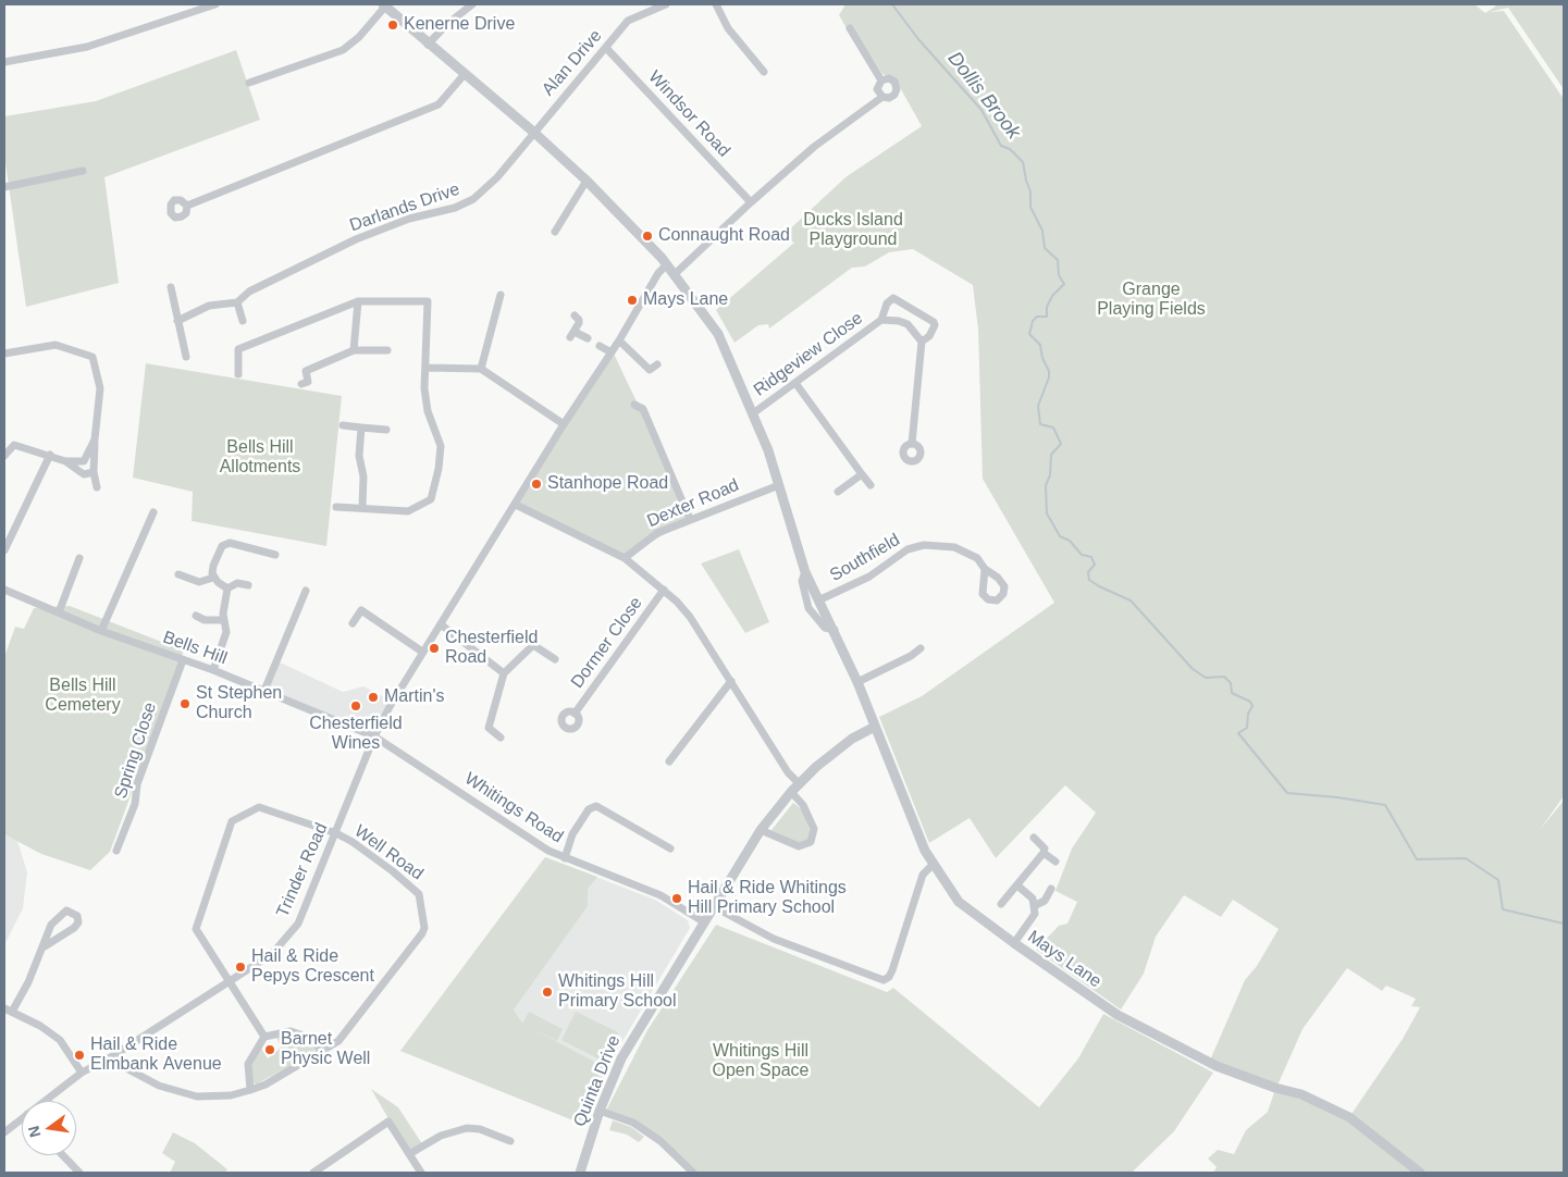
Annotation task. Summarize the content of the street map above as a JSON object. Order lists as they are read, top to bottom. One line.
{"streets":{"street":["Alan Drive","Windsor Road","Darlands Drive","Ridgeview Close","Dexter Road","Southfield","Dormer Close","Bells Hill","Spring Close","Whitings Road","Well Road","Trinder Road","Mays Lane","Quinta Drive"]},"crossings":[["Alan Drive","Windsor Road"],["Alan Drive","Darlands Drive"],["Alan Drive","Mays Lane"],["Darlands Drive","Mays Lane"],["Ridgeview Close","Mays Lane"],["Dexter Road","Mays Lane"],["Southfield","Mays Lane"],["Bells Hill","Spring Close"],["Bells Hill","Whitings Road"],["Bells Hill","Trinder Road"],["Whitings Road","Trinder Road"],["Whitings Road","Quinta Drive"],["Well Road","Trinder Road"],["Mays Lane","Quinta Drive"]],"water":["Dollis Brook"],"parks":["Ducks Island Playground","Grange Playing Fields","Bells Hill Allotments","Bells Hill Cemetery","Whitings Hill Open Space"],"places":["Kenerne Drive","Connaught Road","Mays Lane","Stanhope Road","Chesterfield Road","Martin's","St Stephen Church","Chesterfield Wines","Hail & Ride Whitings Hill Primary School","Hail & Ride Pepys Crescent","Whitings Hill Primary School","Barnet Physic Well","Hail & Ride Elmbank Avenue"],"north":"left"}
